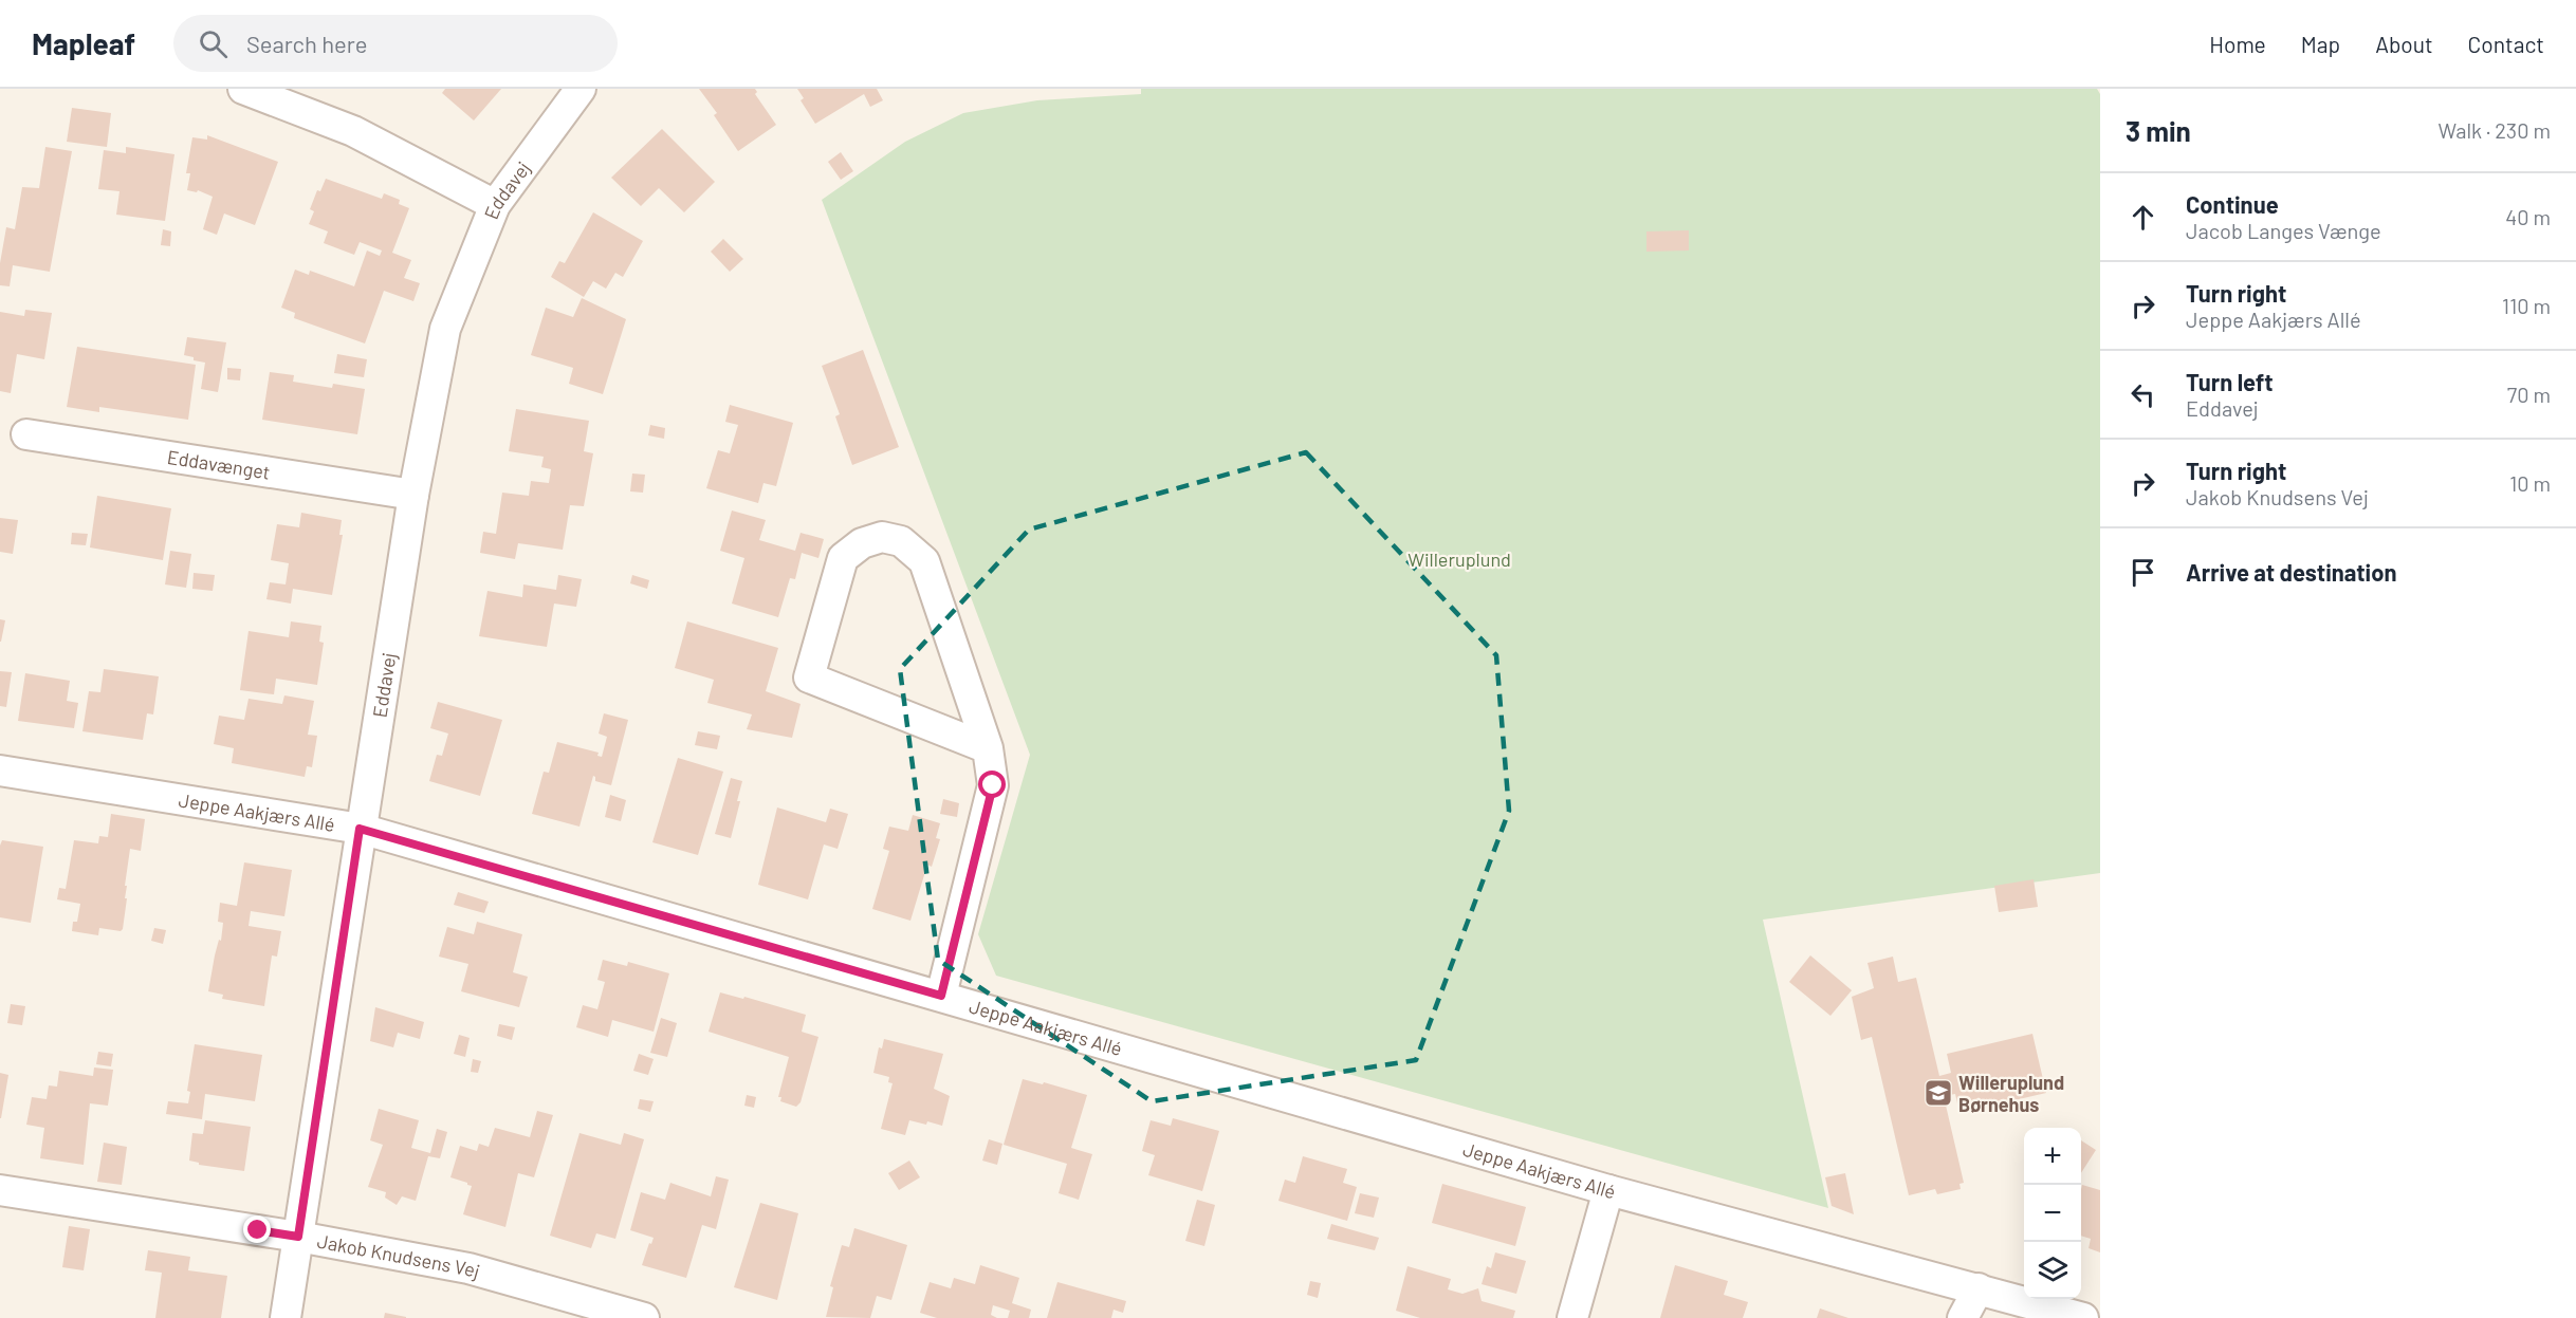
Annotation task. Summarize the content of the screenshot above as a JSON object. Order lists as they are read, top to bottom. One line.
{"streets":{"street":["Eddavej","Eddavænget","Jeppe Aakjærs Allé","Jakob Knudsens Vej"]},"crossings":[["Eddavej","Eddavænget"],["Eddavej","Jeppe Aakjærs Allé"],["Eddavej","Jakob Knudsens Vej"]],"parks":["Willeruplund"],"places":{"school or university":["Willeruplund Børnehus"]},"page":{"header":"Mapleaf","search":"Search here","nav":["Home","Map","About","Contact"],"heading":["3 min","Walk · 230 m"],"list":[["Continue","Jacob Langes Vænge","40 m"],["Turn right","Jeppe Aakjærs Allé","110 m"],["Turn left","Eddavej","70 m"],["Turn right","Jakob Knudsens Vej","10 m"],"Arrive at destination"],"map_buttons":["+","−"]}}
